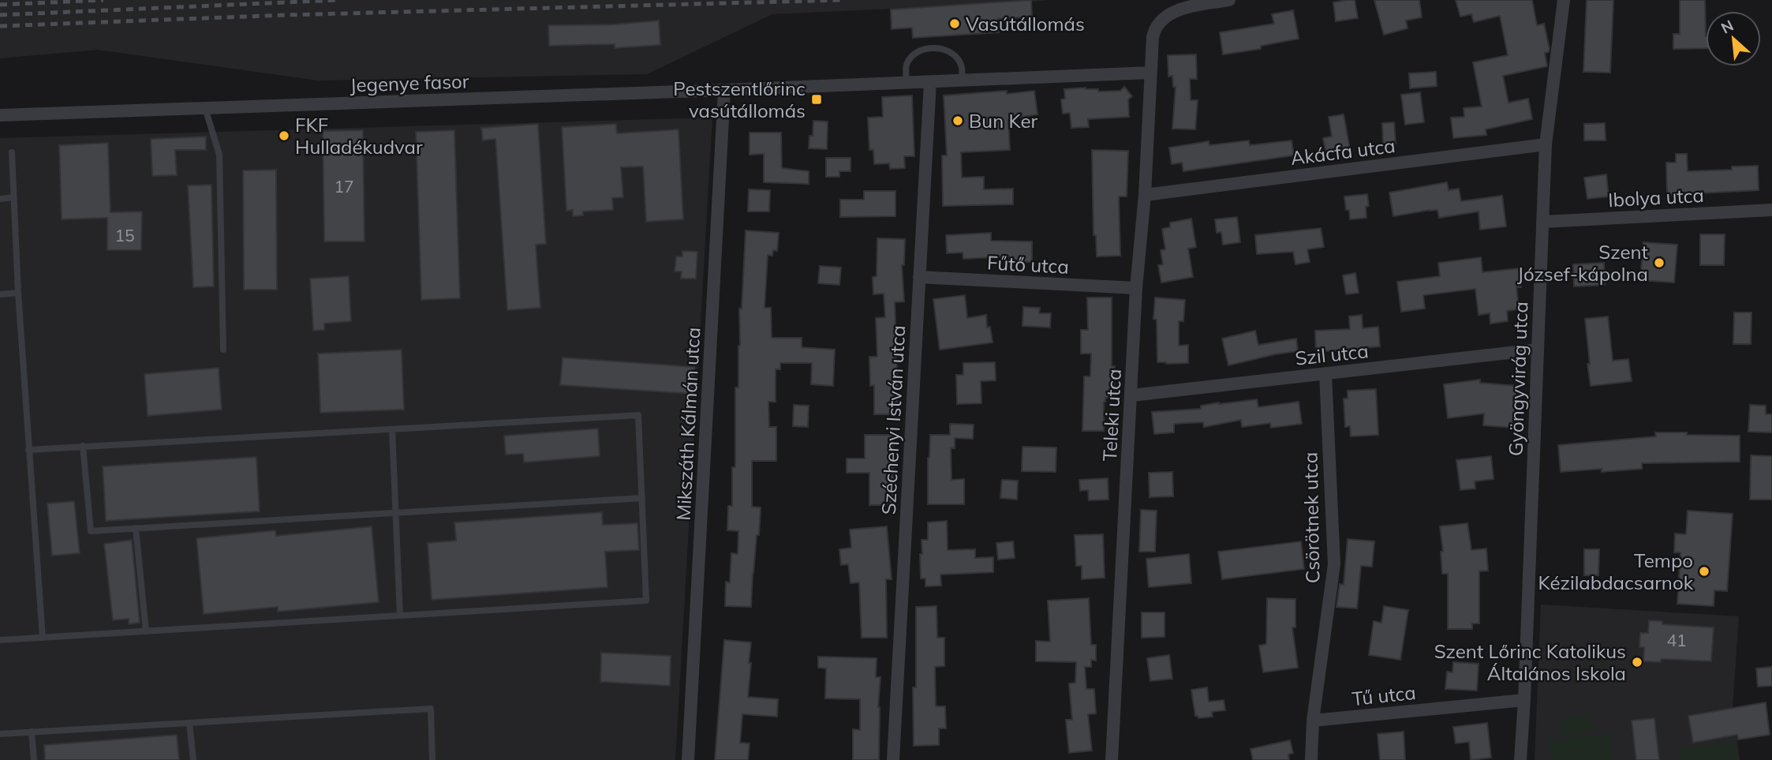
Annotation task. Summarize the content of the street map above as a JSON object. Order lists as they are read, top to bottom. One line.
{"streets":{"street":["Jegenye fasor","Akácfa utca","Ibolya utca","Fűtő utca","Szil utca","Gyöngyvirág utca","Teleki utca","Széchenyi István utca","Mikszáth Kálmán utca","Csörötnek utca","Tű utca"]},"crossings":[["Jegenye fasor","Teleki utca"],["Jegenye fasor","Széchenyi István utca"],["Jegenye fasor","Mikszáth Kálmán utca"],["Akácfa utca","Gyöngyvirág utca"],["Akácfa utca","Teleki utca"],["Ibolya utca","Gyöngyvirág utca"],["Fűtő utca","Teleki utca"],["Fűtő utca","Széchenyi István utca"],["Szil utca","Gyöngyvirág utca"],["Szil utca","Teleki utca"],["Szil utca","Csörötnek utca"],["Gyöngyvirág utca","Tű utca"],["Csörötnek utca","Tű utca"]],"places":{"other":["Vasútállomás","Bun Ker","FKF Hulladékudvar","Szent József-kápolna","Tempo Kézilabdacsarnok","Szent Lőrinc Katolikus Általános Iskola"],"transit":["Pestszentlőrinc vasútállomás"]},"house_numbers":["17","15","41"],"north":"top left"}
